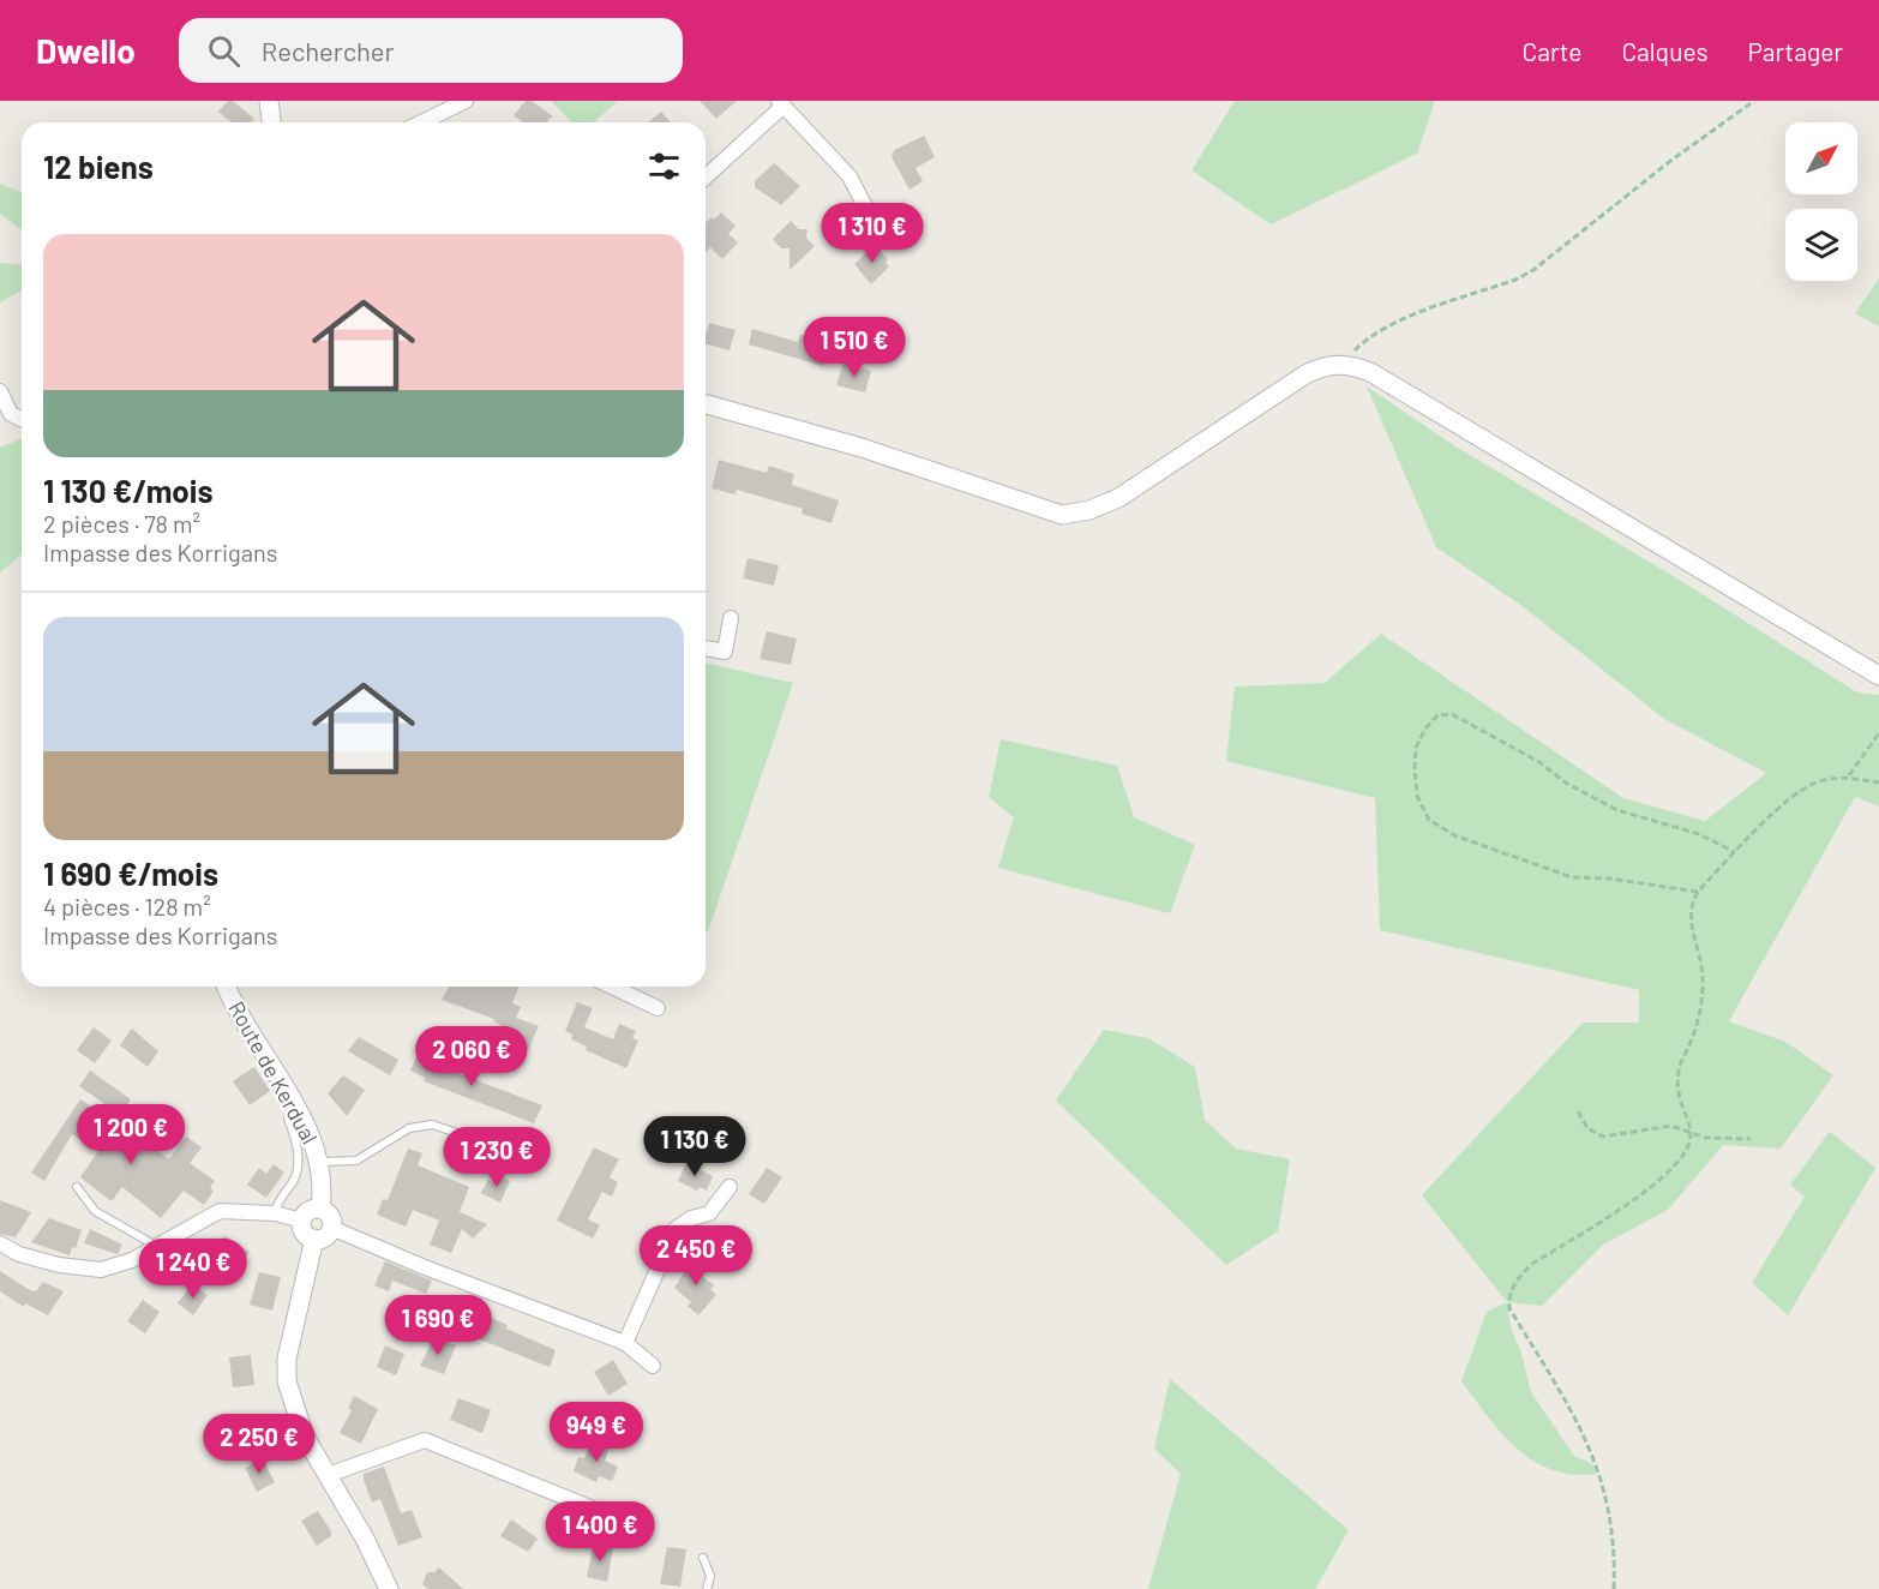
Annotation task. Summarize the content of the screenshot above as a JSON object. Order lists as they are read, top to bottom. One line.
{"streets":{"street":["Route de Kerdual"]},"north":"top right","page":{"header":"Dwello","search":"Rechercher","nav":["Carte","Calques","Partager"],"heading":"12 biens","price":["1 310 €","1 510 €","2 060 €","1 200 €","1 130 €","1 230 €","2 450 €","1 240 €","1 690 €","949 €","2 250 €","1 400 €"],"list":[{"name":"1 130 €/mois","note":"2 pièces · 78 m² · Impasse des Korrigans"},{"name":"1 690 €/mois","note":"4 pièces · 128 m² · Impasse des Korrigans"}]}}
